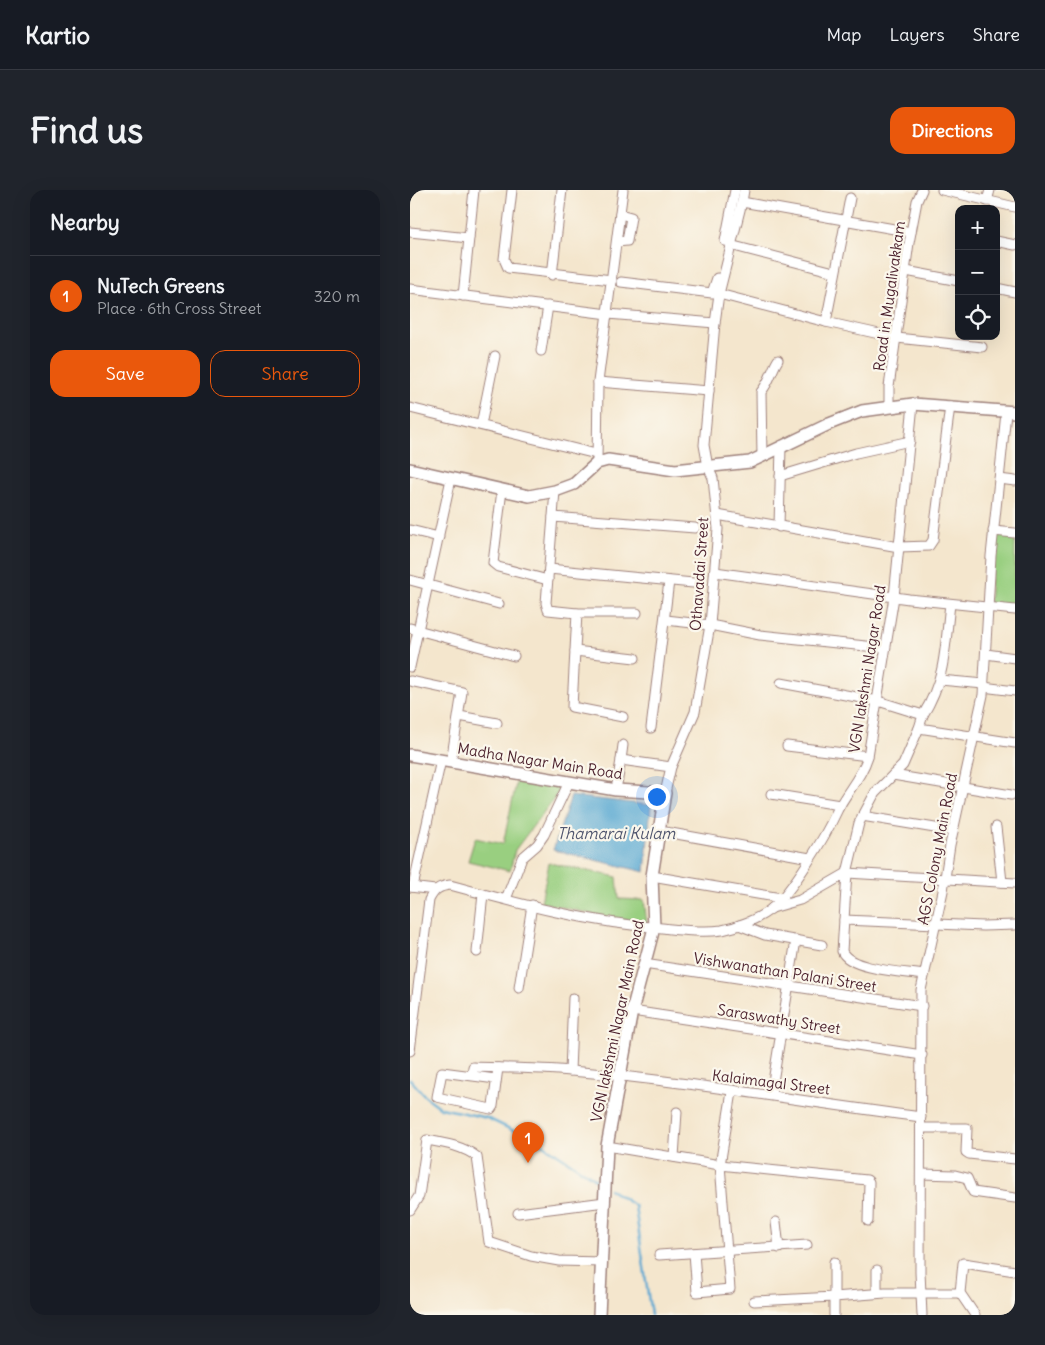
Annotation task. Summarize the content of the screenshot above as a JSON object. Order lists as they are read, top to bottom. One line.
{"streets":{"street":["Road in Mugalivakkam","Othavadai Street","VGN lakshmi Nagar Road","Madha Nagar Main Road","AGS Colony Main Road","Vishwanathan Palani Street","Saraswathy Street","VGN lakshmi Nagar Main Road","Kalaimagal Street"]},"crossings":[["Othavadai Street","Madha Nagar Main Road"],["Othavadai Street","VGN lakshmi Nagar Main Road"],["VGN lakshmi Nagar Road","VGN lakshmi Nagar Main Road"],["Madha Nagar Main Road","VGN lakshmi Nagar Main Road"],["AGS Colony Main Road","Vishwanathan Palani Street"],["AGS Colony Main Road","Saraswathy Street"],["AGS Colony Main Road","Kalaimagal Street"],["Vishwanathan Palani Street","VGN lakshmi Nagar Main Road"],["Saraswathy Street","VGN lakshmi Nagar Main Road"],["VGN lakshmi Nagar Main Road","Kalaimagal Street"]],"water":["Thamarai Kulam"],"page":{"header":"Kartio","nav":["Map","Layers","Share"],"buttons":["Directions",["Save","Share"]],"title":"Find us","heading":"Nearby","map_buttons":["+","−"],"list":[{"mark":"1","name":"NuTech Greens","note":"Place · 6th Cross Street","value":"320 m"}],"pins":"1"}}
